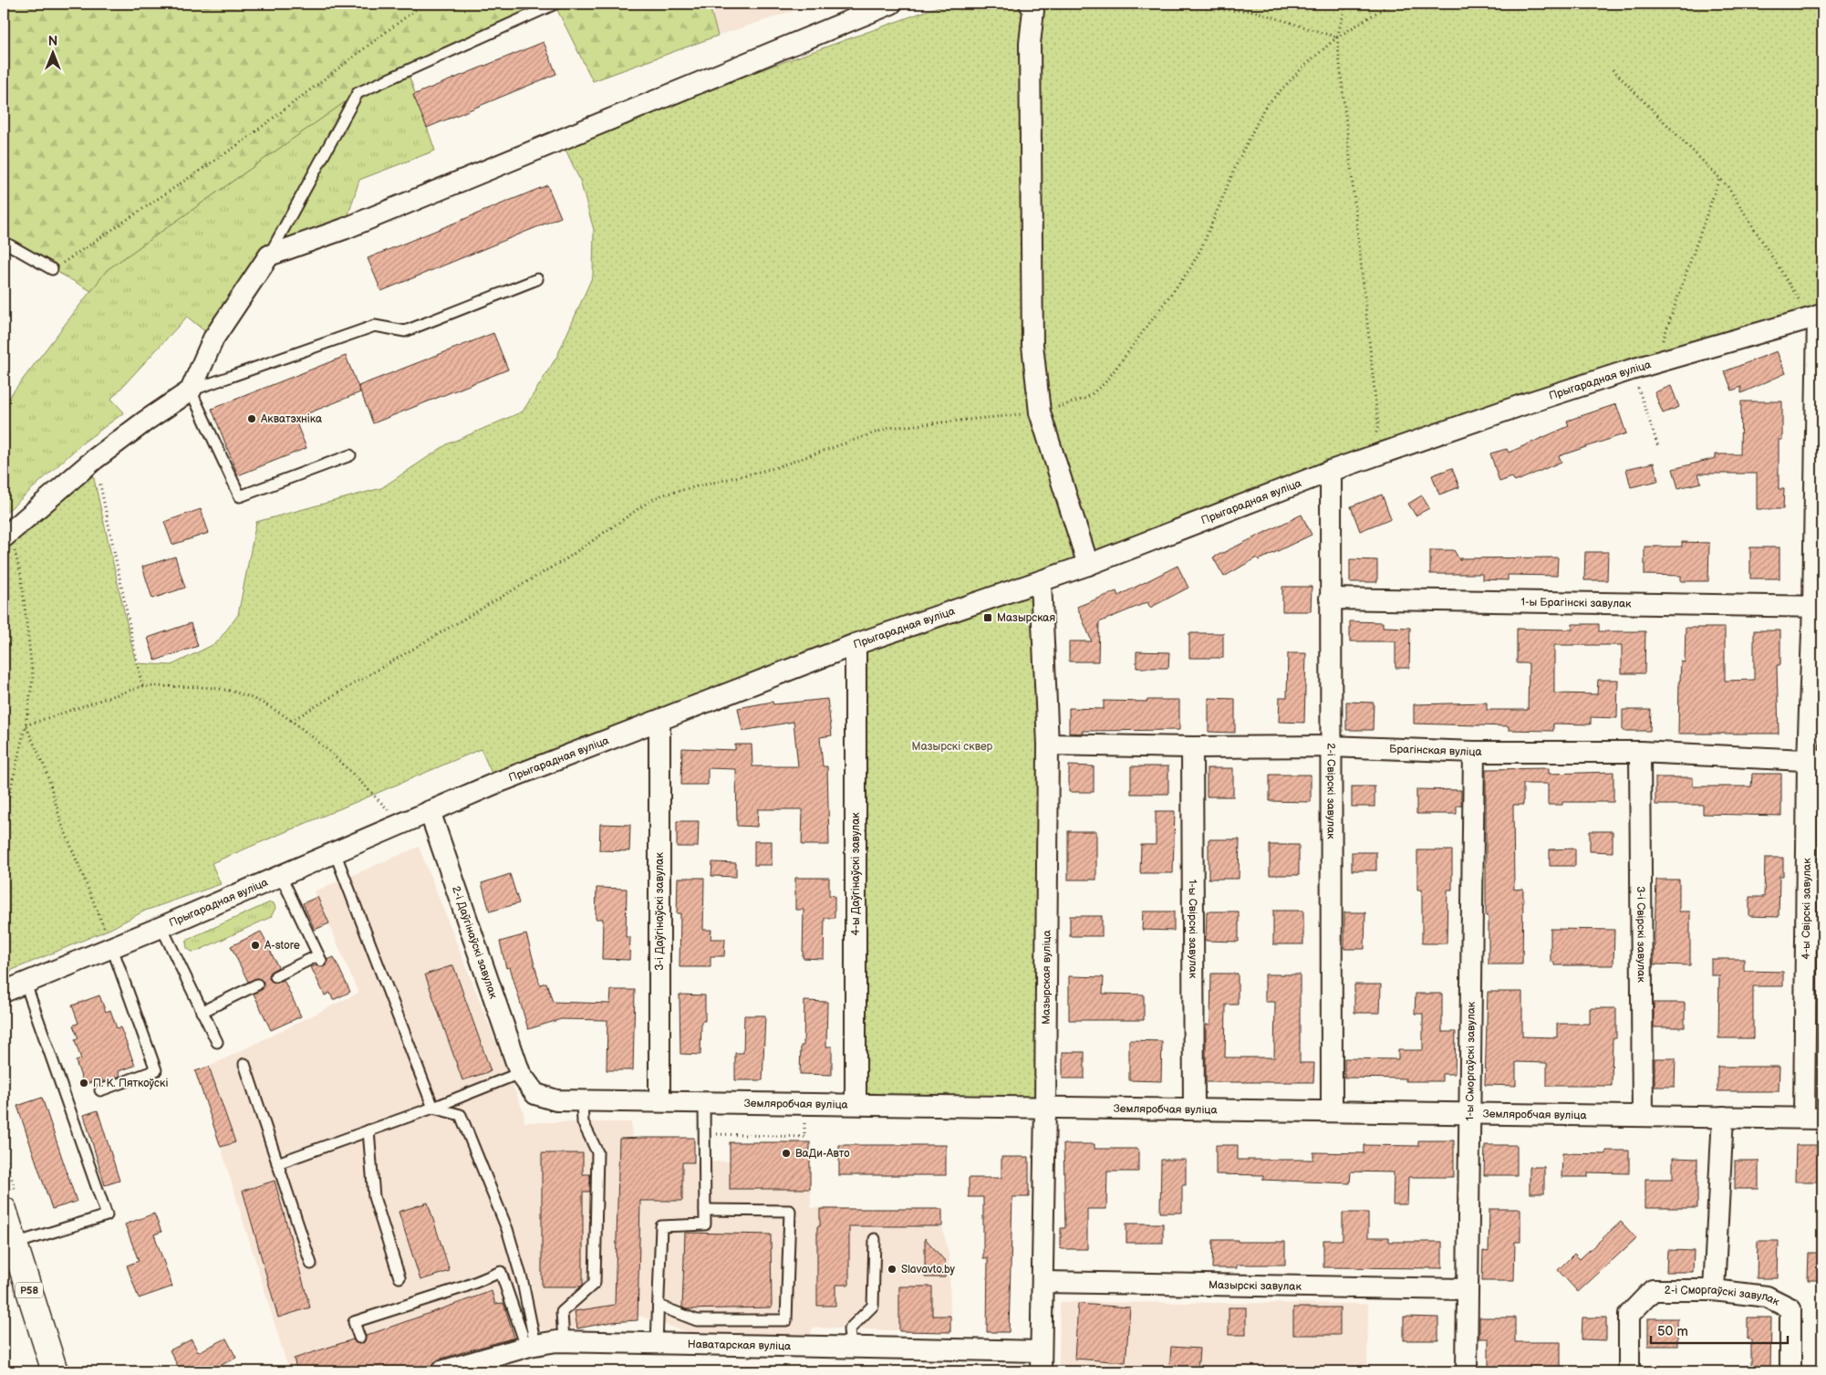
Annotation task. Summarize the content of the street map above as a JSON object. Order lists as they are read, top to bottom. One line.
{"streets":{"main road":["Р58"],"street":["Прыгарадная вуліца","1-ы Брагінскі завулак","Брагінская вуліца","2-і Свірскі завулак","4-ы Даўгінаўскі завулак","4-ы Свірскі завулак","3-і Даўгінаўскі завулак","1-ы Свірскі завулак","3-і Свірскі завулак","2-і Даўгінаўскі завулак","Мазырская вуліца","1-ы Сморгаўскі завулак","Земляробчая вуліца","Мазырскі завулак","2-і Сморгаўскі завулак","Наватарская вуліца"]},"crossings":[["Прыгарадная вуліца","2-і Свірскі завулак"],["Прыгарадная вуліца","4-ы Даўгінаўскі завулак"],["Прыгарадная вуліца","4-ы Свірскі завулак"],["Прыгарадная вуліца","3-і Даўгінаўскі завулак"],["Прыгарадная вуліца","2-і Даўгінаўскі завулак"],["Прыгарадная вуліца","Мазырская вуліца"],["1-ы Брагінскі завулак","2-і Свірскі завулак"],["1-ы Брагінскі завулак","4-ы Свірскі завулак"],["Брагінская вуліца","2-і Свірскі завулак"],["Брагінская вуліца","4-ы Свірскі завулак"],["Брагінская вуліца","1-ы Свірскі завулак"],["Брагінская вуліца","3-і Свірскі завулак"],["Брагінская вуліца","Мазырская вуліца"],["Брагінская вуліца","1-ы Сморгаўскі завулак"],["2-і Свірскі завулак","Земляробчая вуліца"],["4-ы Даўгінаўскі завулак","Земляробчая вуліца"],["4-ы Свірскі завулак","Земляробчая вуліца"],["3-і Даўгінаўскі завулак","Земляробчая вуліца"],["1-ы Свірскі завулак","Земляробчая вуліца"],["3-і Свірскі завулак","Земляробчая вуліца"],["2-і Даўгінаўскі завулак","Земляробчая вуліца"],["Мазырская вуліца","Земляробчая вуліца"],["Мазырская вуліца","Мазырскі завулак"],["Мазырская вуліца","Наватарская вуліца"],["1-ы Сморгаўскі завулак","Земляробчая вуліца"],["1-ы Сморгаўскі завулак","Мазырскі завулак"]],"parks":["Мазырскі сквер"],"places":{"other":["Акватэхніка","А-store","П. К. Пяткоўскі","ВаДи-Авто","Slavavto.by"],"transit":["Мазырская"]},"scale_bar":"50 m","north":"top"}
